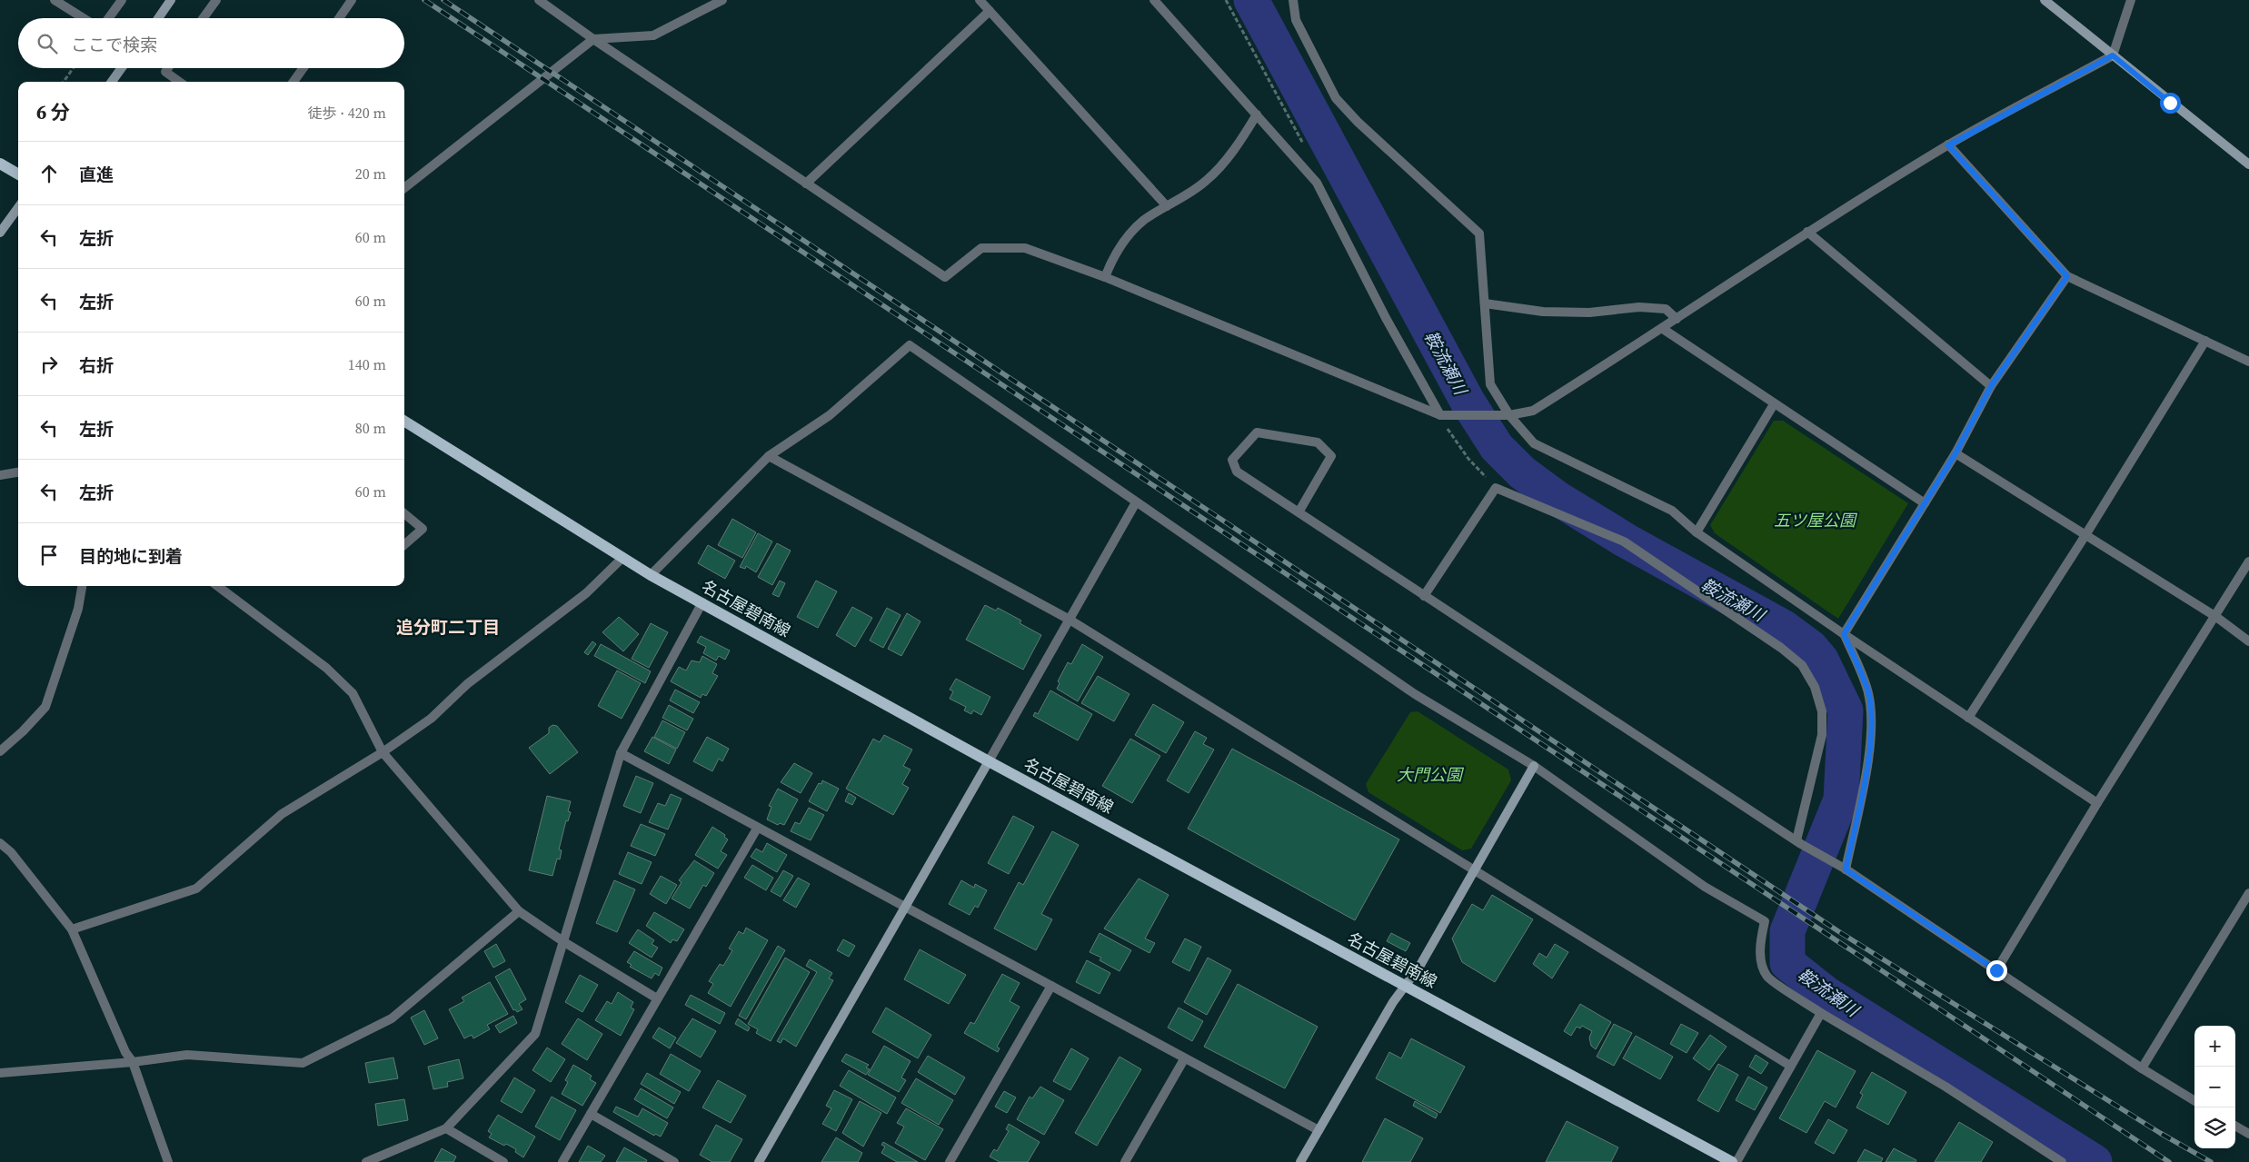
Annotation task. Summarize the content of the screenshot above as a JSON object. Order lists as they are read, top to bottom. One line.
{"streets":{"main road":["名古屋碧南線"]},"districts":["追分町二丁目"],"water":["鞍流瀬川"],"parks":["五ツ屋公園","大門公園"],"page":{"search":"ここで検索","heading":["6 分","徒歩 · 420 m"],"list":[["直進","20 m"],["左折","60 m"],["左折","60 m"],["右折","140 m"],["左折","80 m"],["左折","60 m"],"目的地に到着"],"map_buttons":["+","−"]}}
